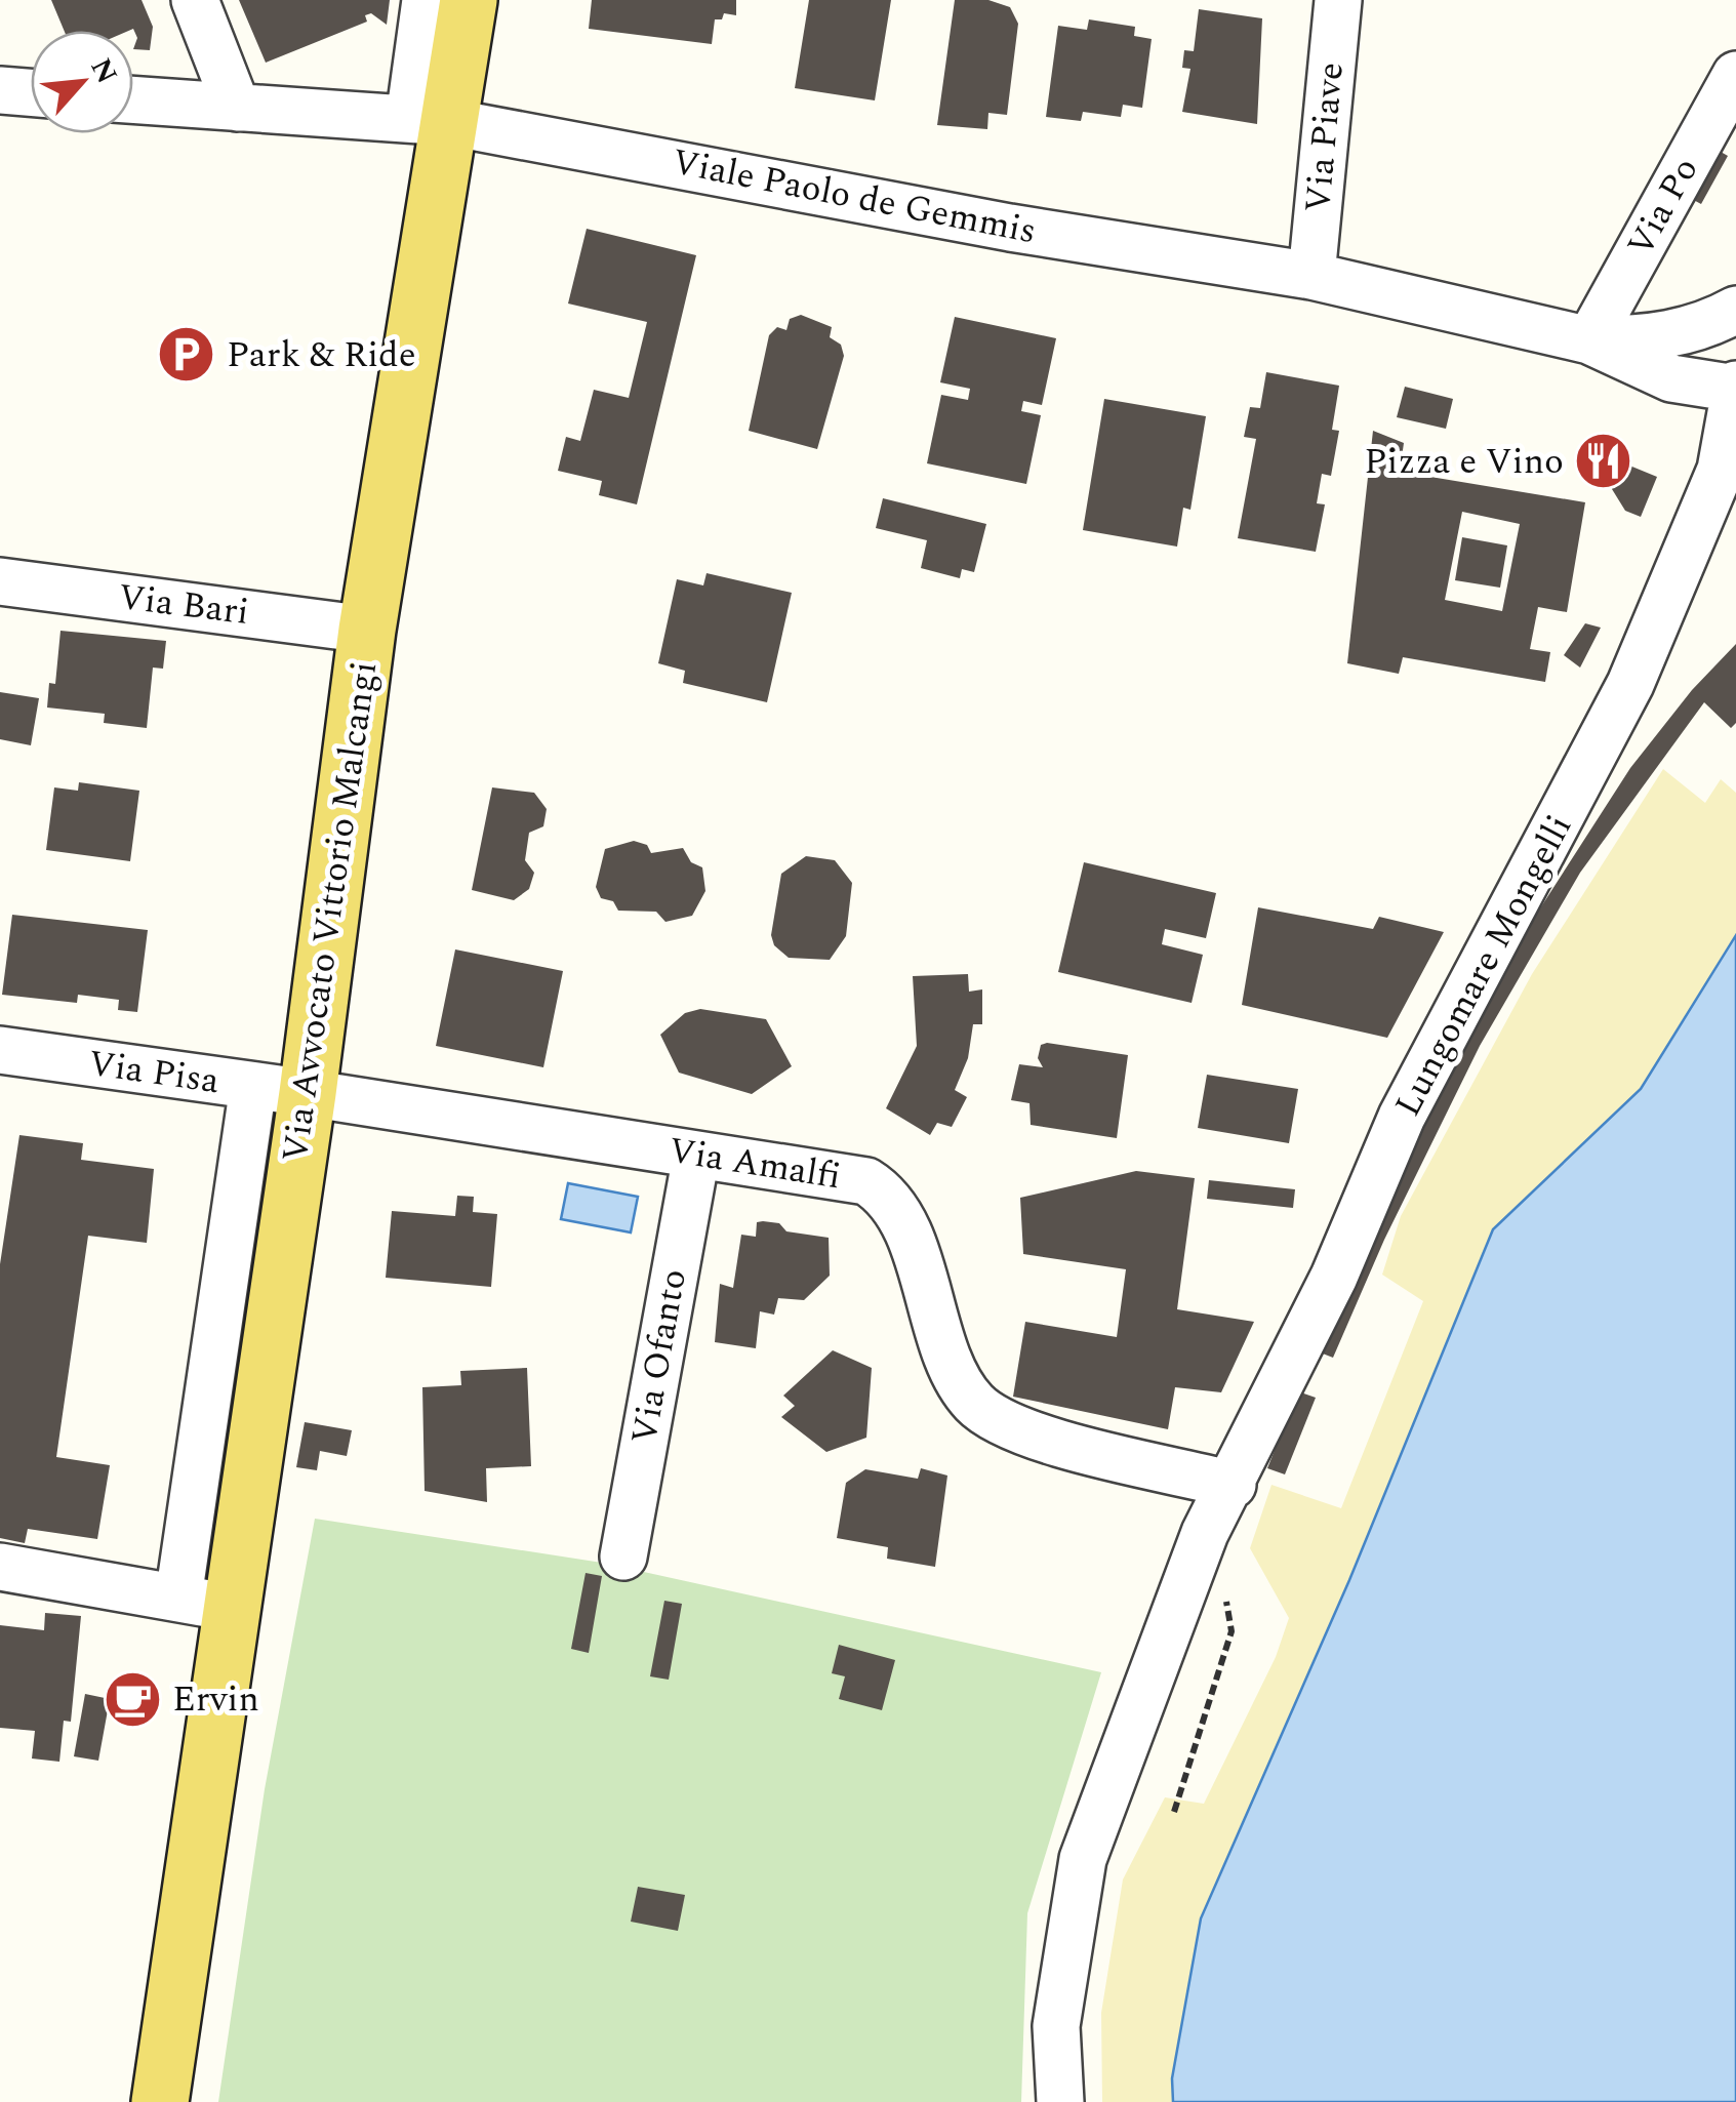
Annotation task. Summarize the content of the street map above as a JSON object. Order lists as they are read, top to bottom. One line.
{"streets":{"main road":["Via Avvocato Vittorio Malcangi"],"street":["Via Piave","Viale Paolo de Gemmis","Via Po","Via Bari","Lungomare Mongelli","Via Pisa","Via Amalfi","Via Ofanto"]},"crossings":[["Via Piave","Viale Paolo de Gemmis"],["Viale Paolo de Gemmis","Via Po"],["Viale Paolo de Gemmis","Via Avvocato Vittorio Malcangi"],["Via Bari","Via Avvocato Vittorio Malcangi"],["Via Avvocato Vittorio Malcangi","Via Pisa"],["Via Avvocato Vittorio Malcangi","Via Amalfi"],["Lungomare Mongelli","Via Amalfi"],["Via Pisa","Via Amalfi"],["Via Amalfi","Via Ofanto"]],"places":{"parking":["Park & Ride"],"restaurant":["Pizza e Vino"],"cafe":["Ervin"]},"north":"top right"}
